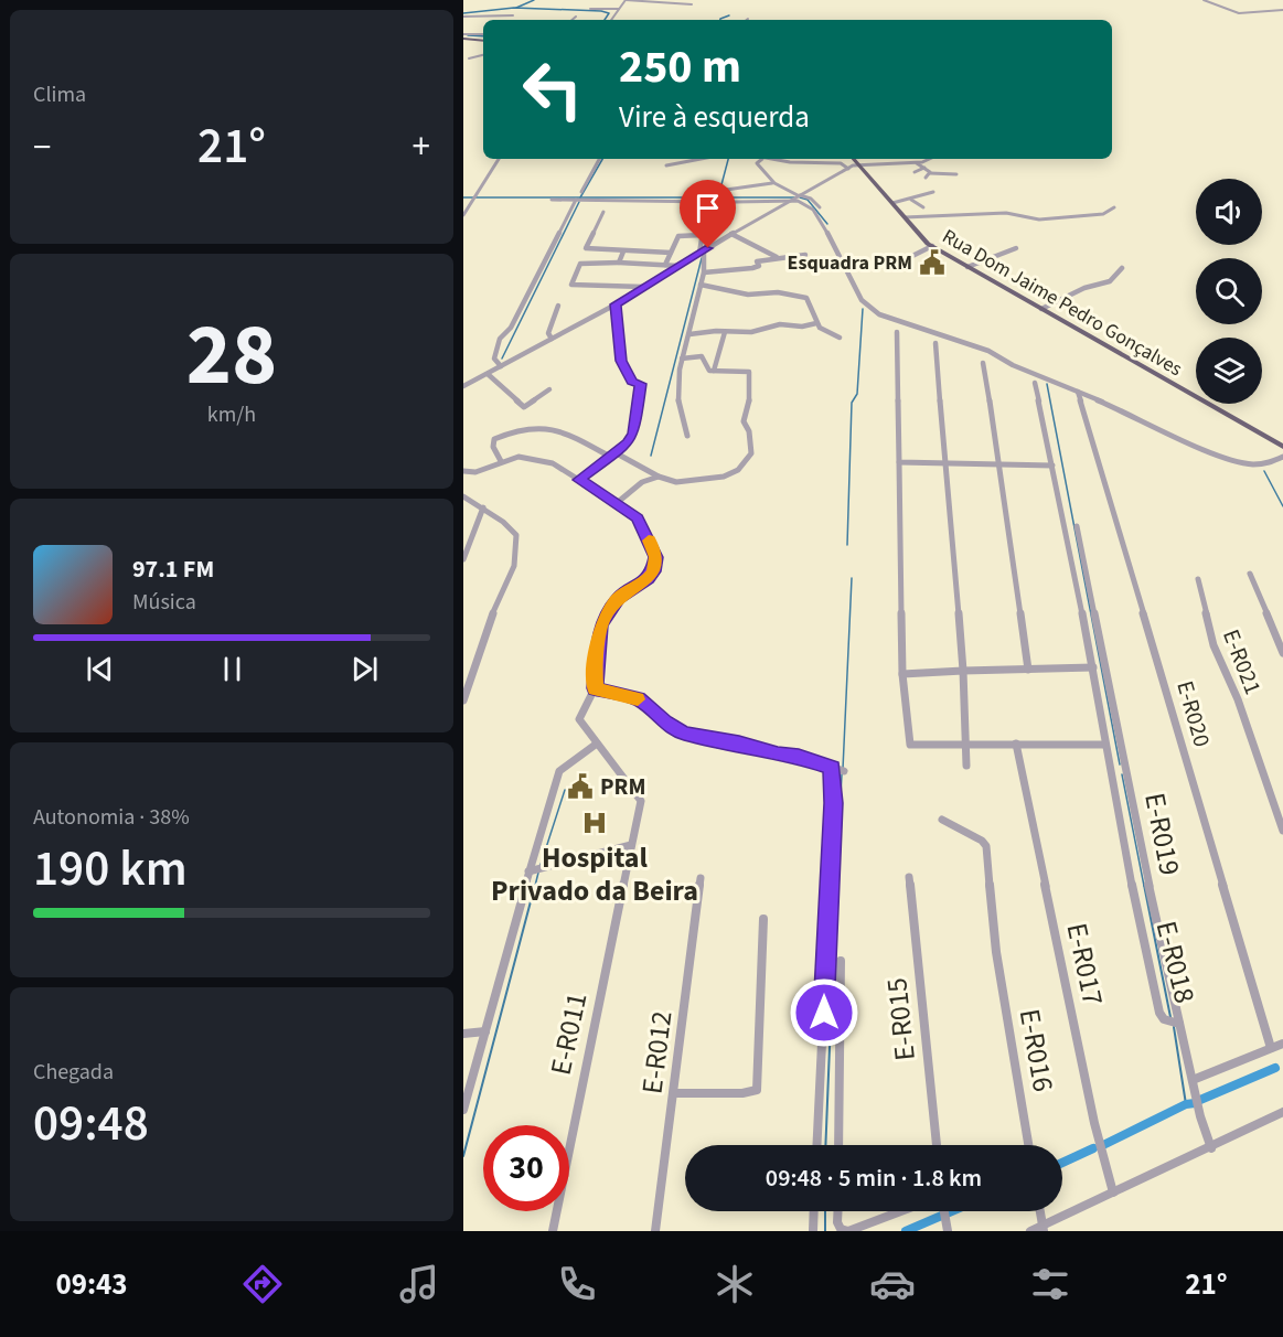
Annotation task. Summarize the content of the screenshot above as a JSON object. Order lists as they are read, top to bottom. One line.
{"streets":{"main road":["Rua Dom Jaime Pedro Gonçalves"],"street":["E-R021","E-R020","E-R019","E-R018","E-R017","E-R015","E-R011","E-R016","E-R012"]},"crossings":[["E-R019","E-R018"]],"places":{"public building":["Esquadra PRM","PRM"],"hospital":["Hospital Privado da Beira"]},"page":{"tile":["Clima",["28","km/h"],["Autonomia · 38%","190 km"],["Chegada","09:48"]],"turn":["250 m","Vire à esquerda"],"heat":["−","21°","+"],"song":["97.1 FM","Música"],"limit":"30","trip":"09:48 · 5 min · 1.8 km","tabs":["09:43","21°"]}}
